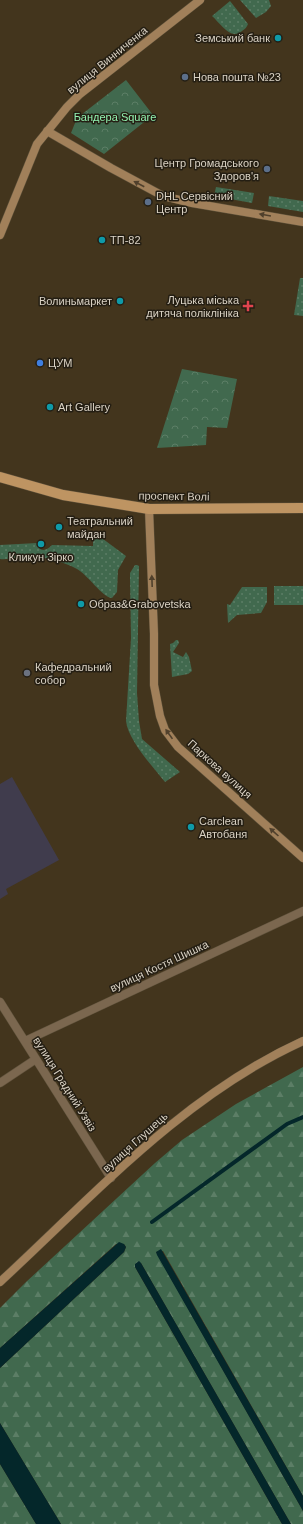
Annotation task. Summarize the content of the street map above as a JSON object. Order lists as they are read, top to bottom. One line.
{"streets":{"main road":["вулиця Винниченка","проспект Волі","Паркова вулиця","вулиця Глушець"],"street":["вулиця Костя Шишка","вулиця Градний Узвіз"]},"crossings":[["проспект Волі","Паркова вулиця"],["вулиця Костя Шишка","вулиця Градний Узвіз"],["вулиця Градний Узвіз","вулиця Глушець"]],"one_way":["Паркова вулиця"],"parks":["Бандера Square"],"places":{"other":["Земський банк","Нова пошта №23","Центр Громадського Здоров'я","DHL Сервісний Центр","ТП-82","Волиньмаркет","ЦУМ","Art Gallery","Театральний майдан","Кликун Зірко","Образ&Grabovetska","Кафедральний собор","Carclean Автобаня"],"health":["Луцька міська дитяча поліклініка"]}}
